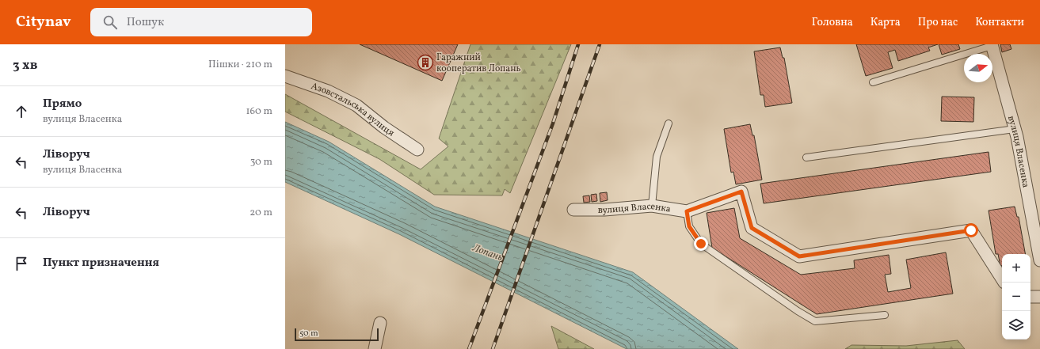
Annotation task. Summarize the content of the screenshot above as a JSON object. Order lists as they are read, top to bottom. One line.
{"streets":{"street":["Азовстальська вулиця","вулиця Власенка"]},"water":["Лопань"],"places":{"building":["Гаражний кооператив Лопань"]},"scale_bar":"50 m","north":"right","page":{"header":"Citynav","search":"Пошук","nav":["Головна","Карта","Про нас","Контакти"],"heading":["3 хв","Пішки · 210 m"],"list":[["Прямо","вулиця Власенка","160 m"],["Ліворуч","вулиця Власенка","30 m"],["Ліворуч","20 m"],"Пункт призначення"],"map_buttons":["+","−"],"scale":"50 m"}}
